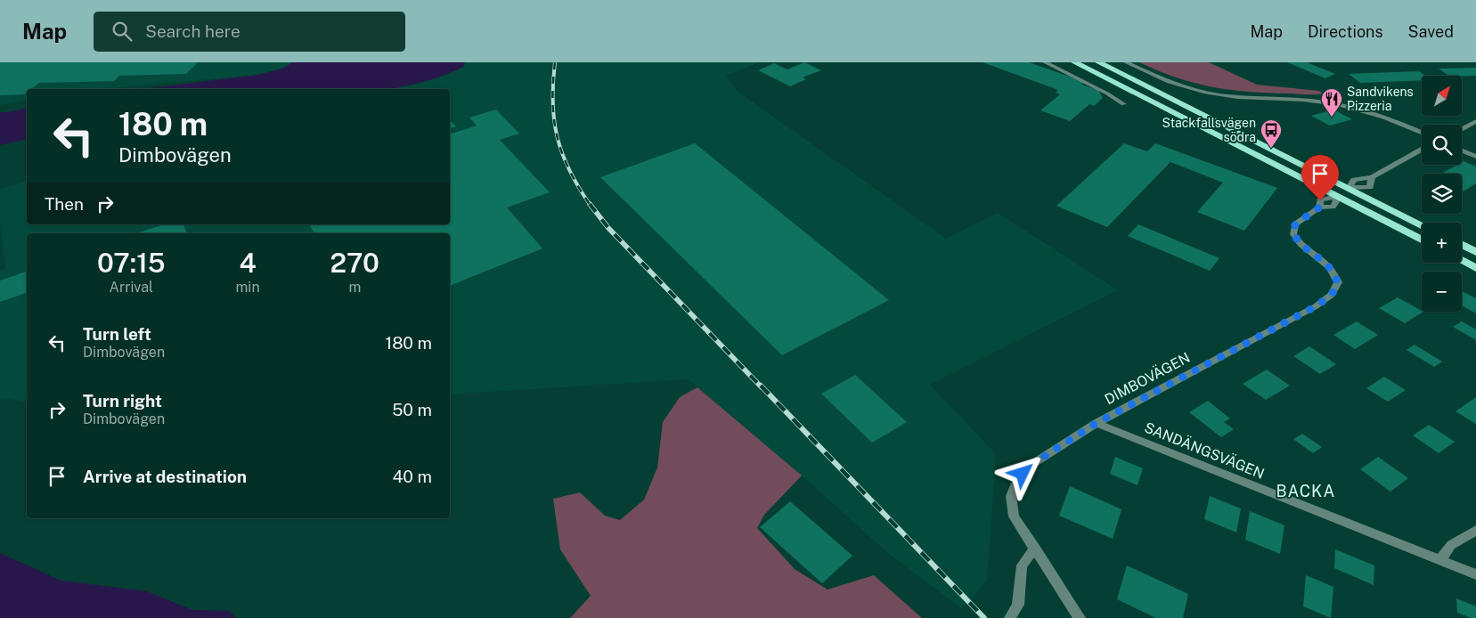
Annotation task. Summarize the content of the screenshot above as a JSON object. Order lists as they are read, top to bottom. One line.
{"streets":{"street":["DIMBOVÄGEN","SANDÄNGSVÄGEN"]},"crossings":[["DIMBOVÄGEN","SANDÄNGSVÄGEN"]],"districts":["BACKA"],"places":{"restaurant":["Sandvikens Pizzeria"],"bus stop":["Stackfallsvägen södra"]},"north":"top right","page":{"header":"Map","search":"Search here","nav":["Map","Directions","Saved"],"map_buttons":["+","−"],"turn":["180 m","Dimbovägen"],"then":"Then","eta":["07:15","Arrival","4","min","270","m"],"list":[{"name":"Turn left","note":"Dimbovägen","value":"180 m"},{"name":"Turn right","note":"Dimbovägen","value":"50 m"},{"name":"Arrive at destination","value":"40 m"}]}}
